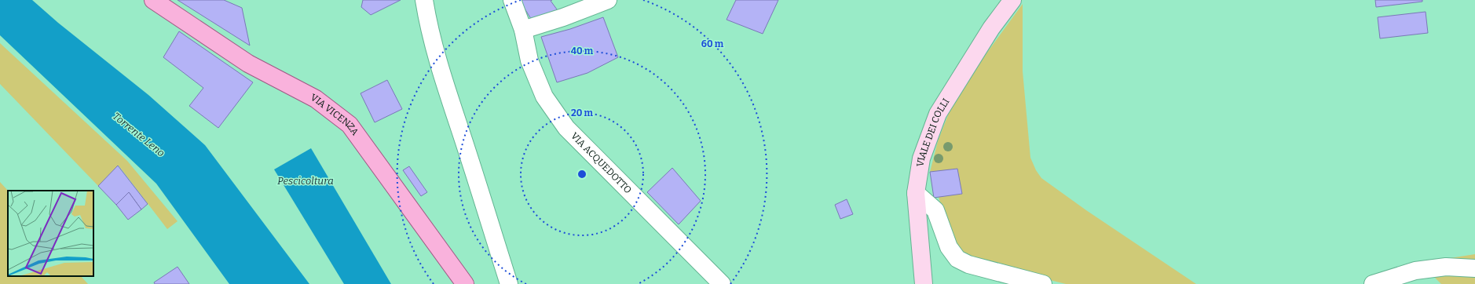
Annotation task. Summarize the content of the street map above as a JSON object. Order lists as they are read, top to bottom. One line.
{"streets":{"main road":["VIA VICENZA","VIALE DEI COLLI"],"street":["VIA ACQUEDOTTO"]},"water":["Torrente Leno","Pescicoltura"],"rings":["60 m","40 m","20 m"]}
